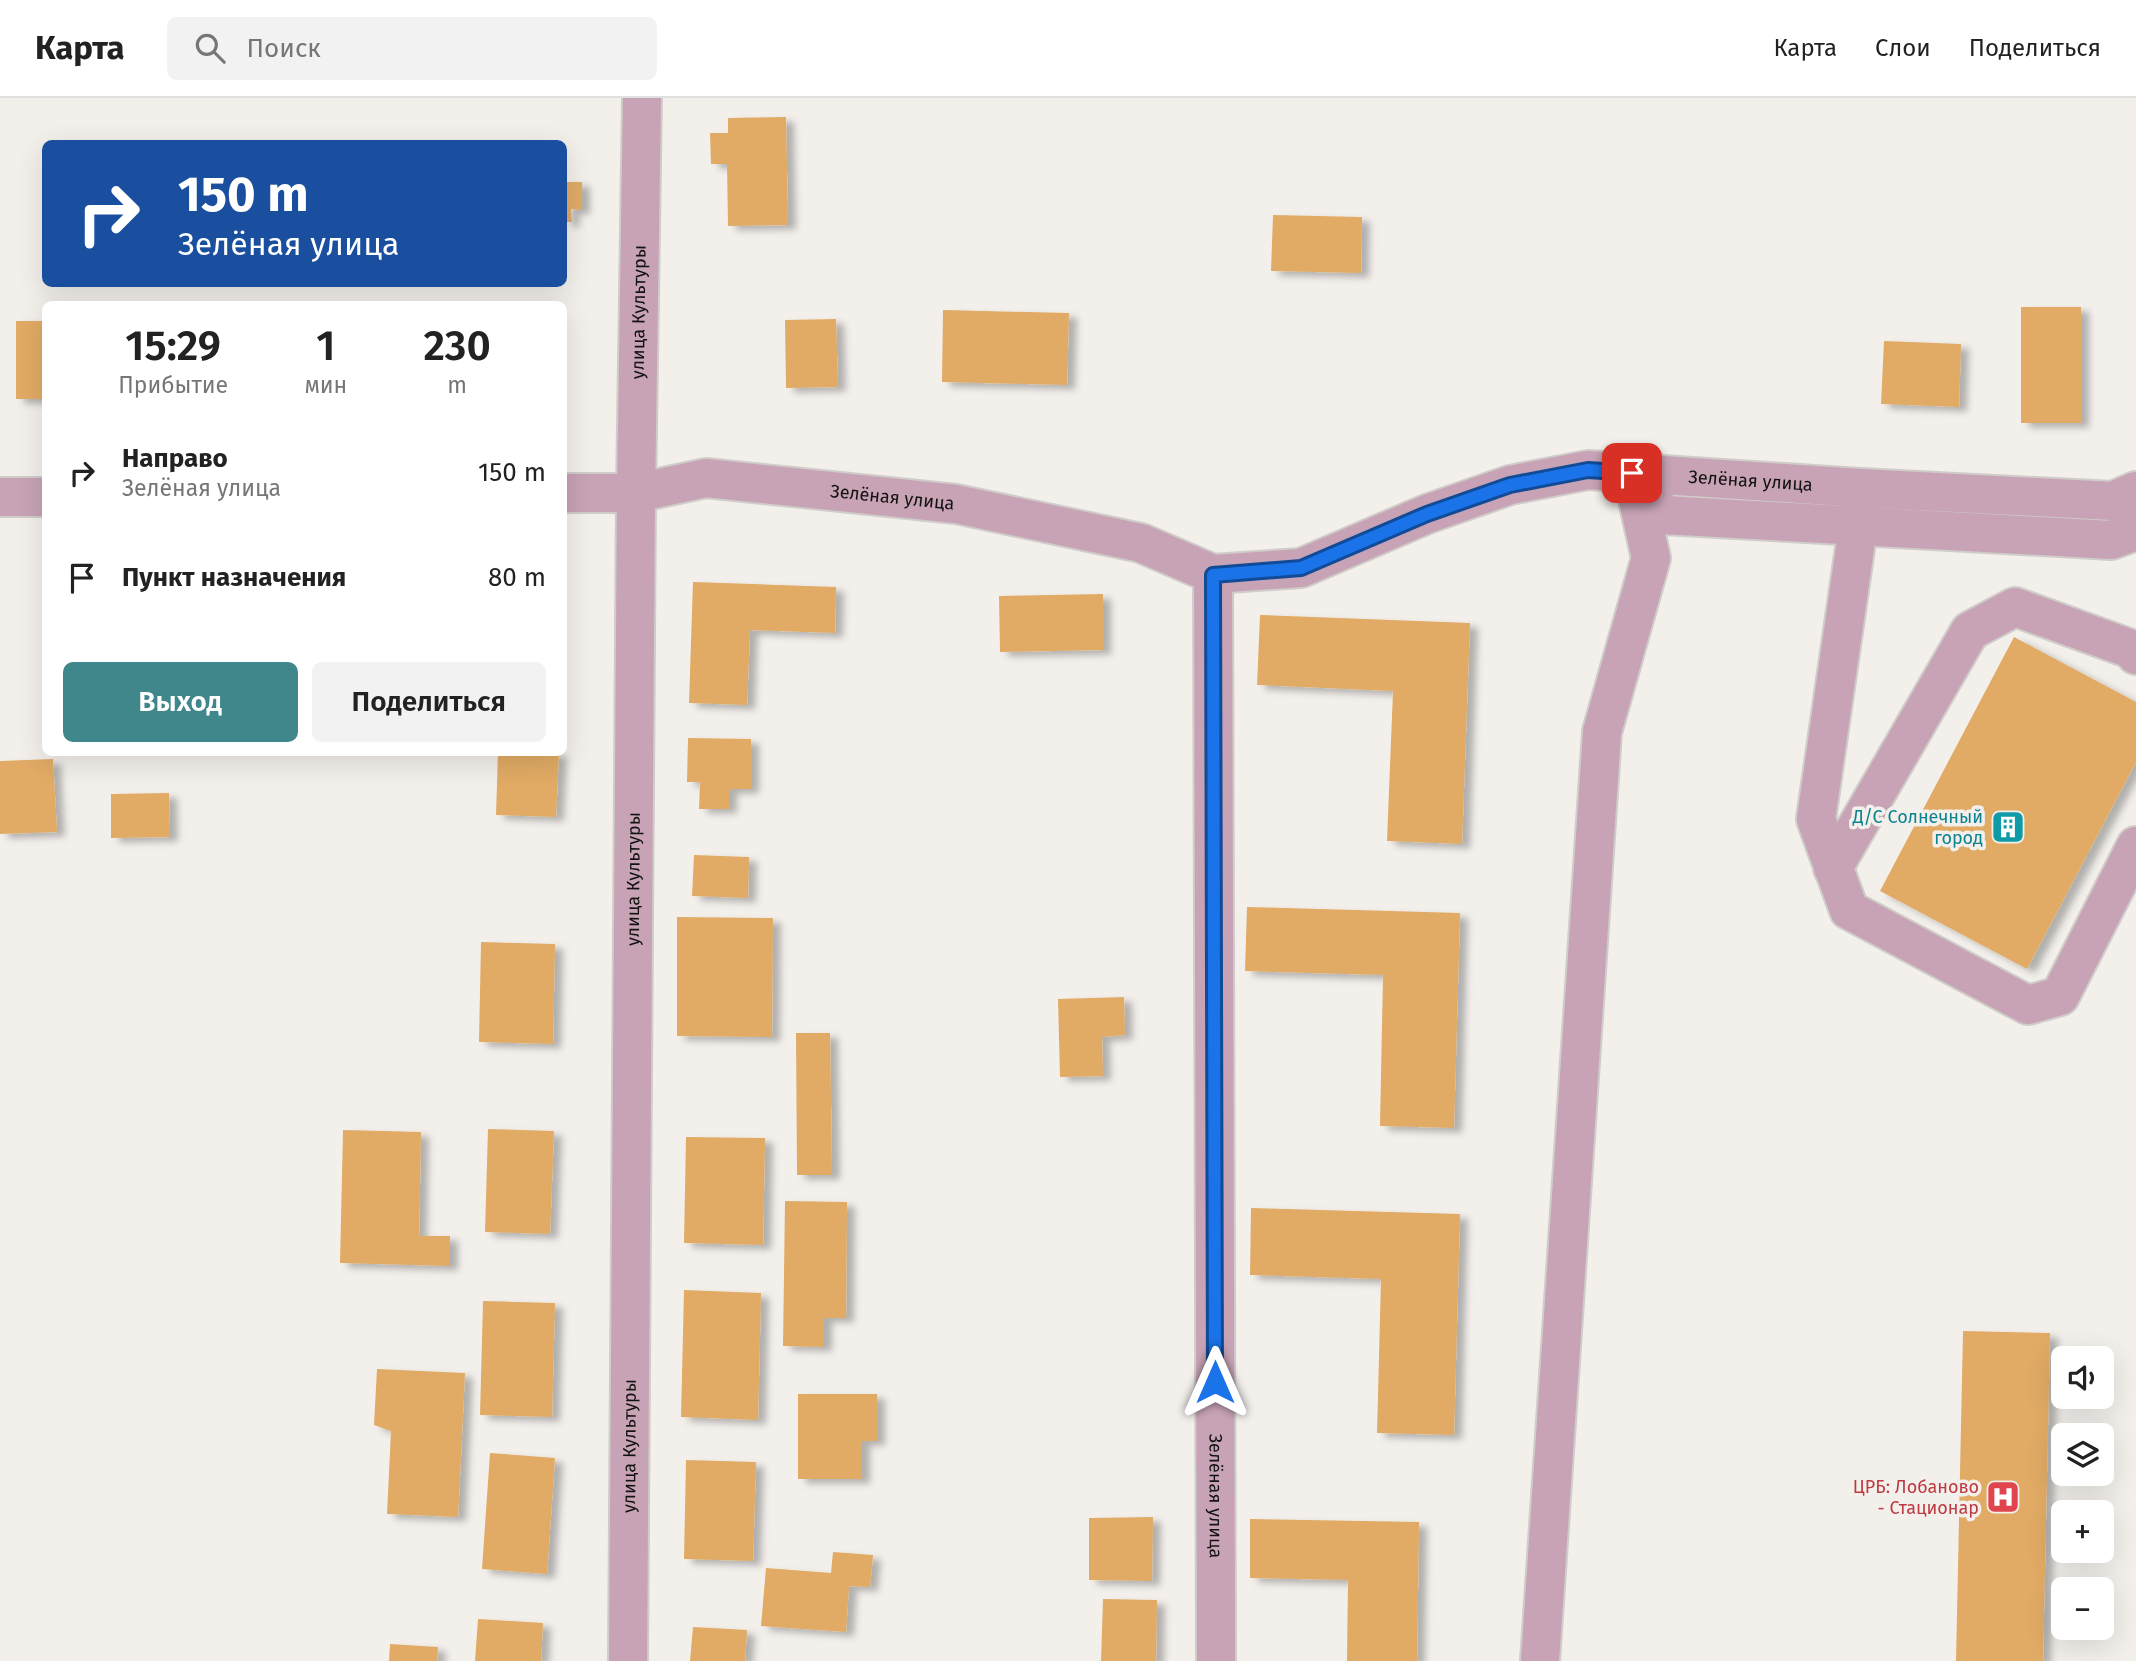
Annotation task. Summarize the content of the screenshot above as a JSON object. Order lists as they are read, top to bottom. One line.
{"streets":{"street":["улица Культуры","Зелёная улица"]},"crossings":[["улица Культуры","Зелёная улица"]],"places":{"building":["Д/С Солнечный город"],"hospital":["ЦРБ: Лобаново - Стационар"]},"page":{"header":"Карта","search":"Поиск","nav":["Карта","Слои","Поделиться"],"turn":["150 m","Зелёная улица"],"eta":["15:29","Прибытие","1","мин","230","m"],"list":[{"name":"Направо","note":"Зелёная улица","value":"150 m"},{"name":"Пункт назначения","value":"80 m"}],"buttons":["Выход","Поделиться"],"map_buttons":["+","−"]}}
